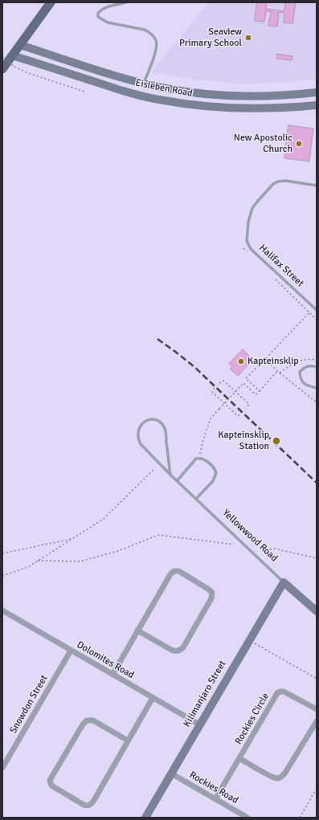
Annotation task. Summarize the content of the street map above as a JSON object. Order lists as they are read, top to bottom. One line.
{"streets":{"main road":["Eisleben Road","Yellowwood Road","Kilimanjaro Street"],"street":["Dolomites Road","Snowdon Street","Rockies Circle","Rockies Road"],"lane":["Halifax Street"]},"crossings":[["Yellowwood Road","Kilimanjaro Street"],["Dolomites Road","Kilimanjaro Street"],["Dolomites Road","Snowdon Street"],["Kilimanjaro Street","Rockies Road"],["Rockies Circle","Rockies Road"]],"places":["Seaview Primary School","New Apostolic Church","Kapteinsklip","Kapteinsklip Station"]}
